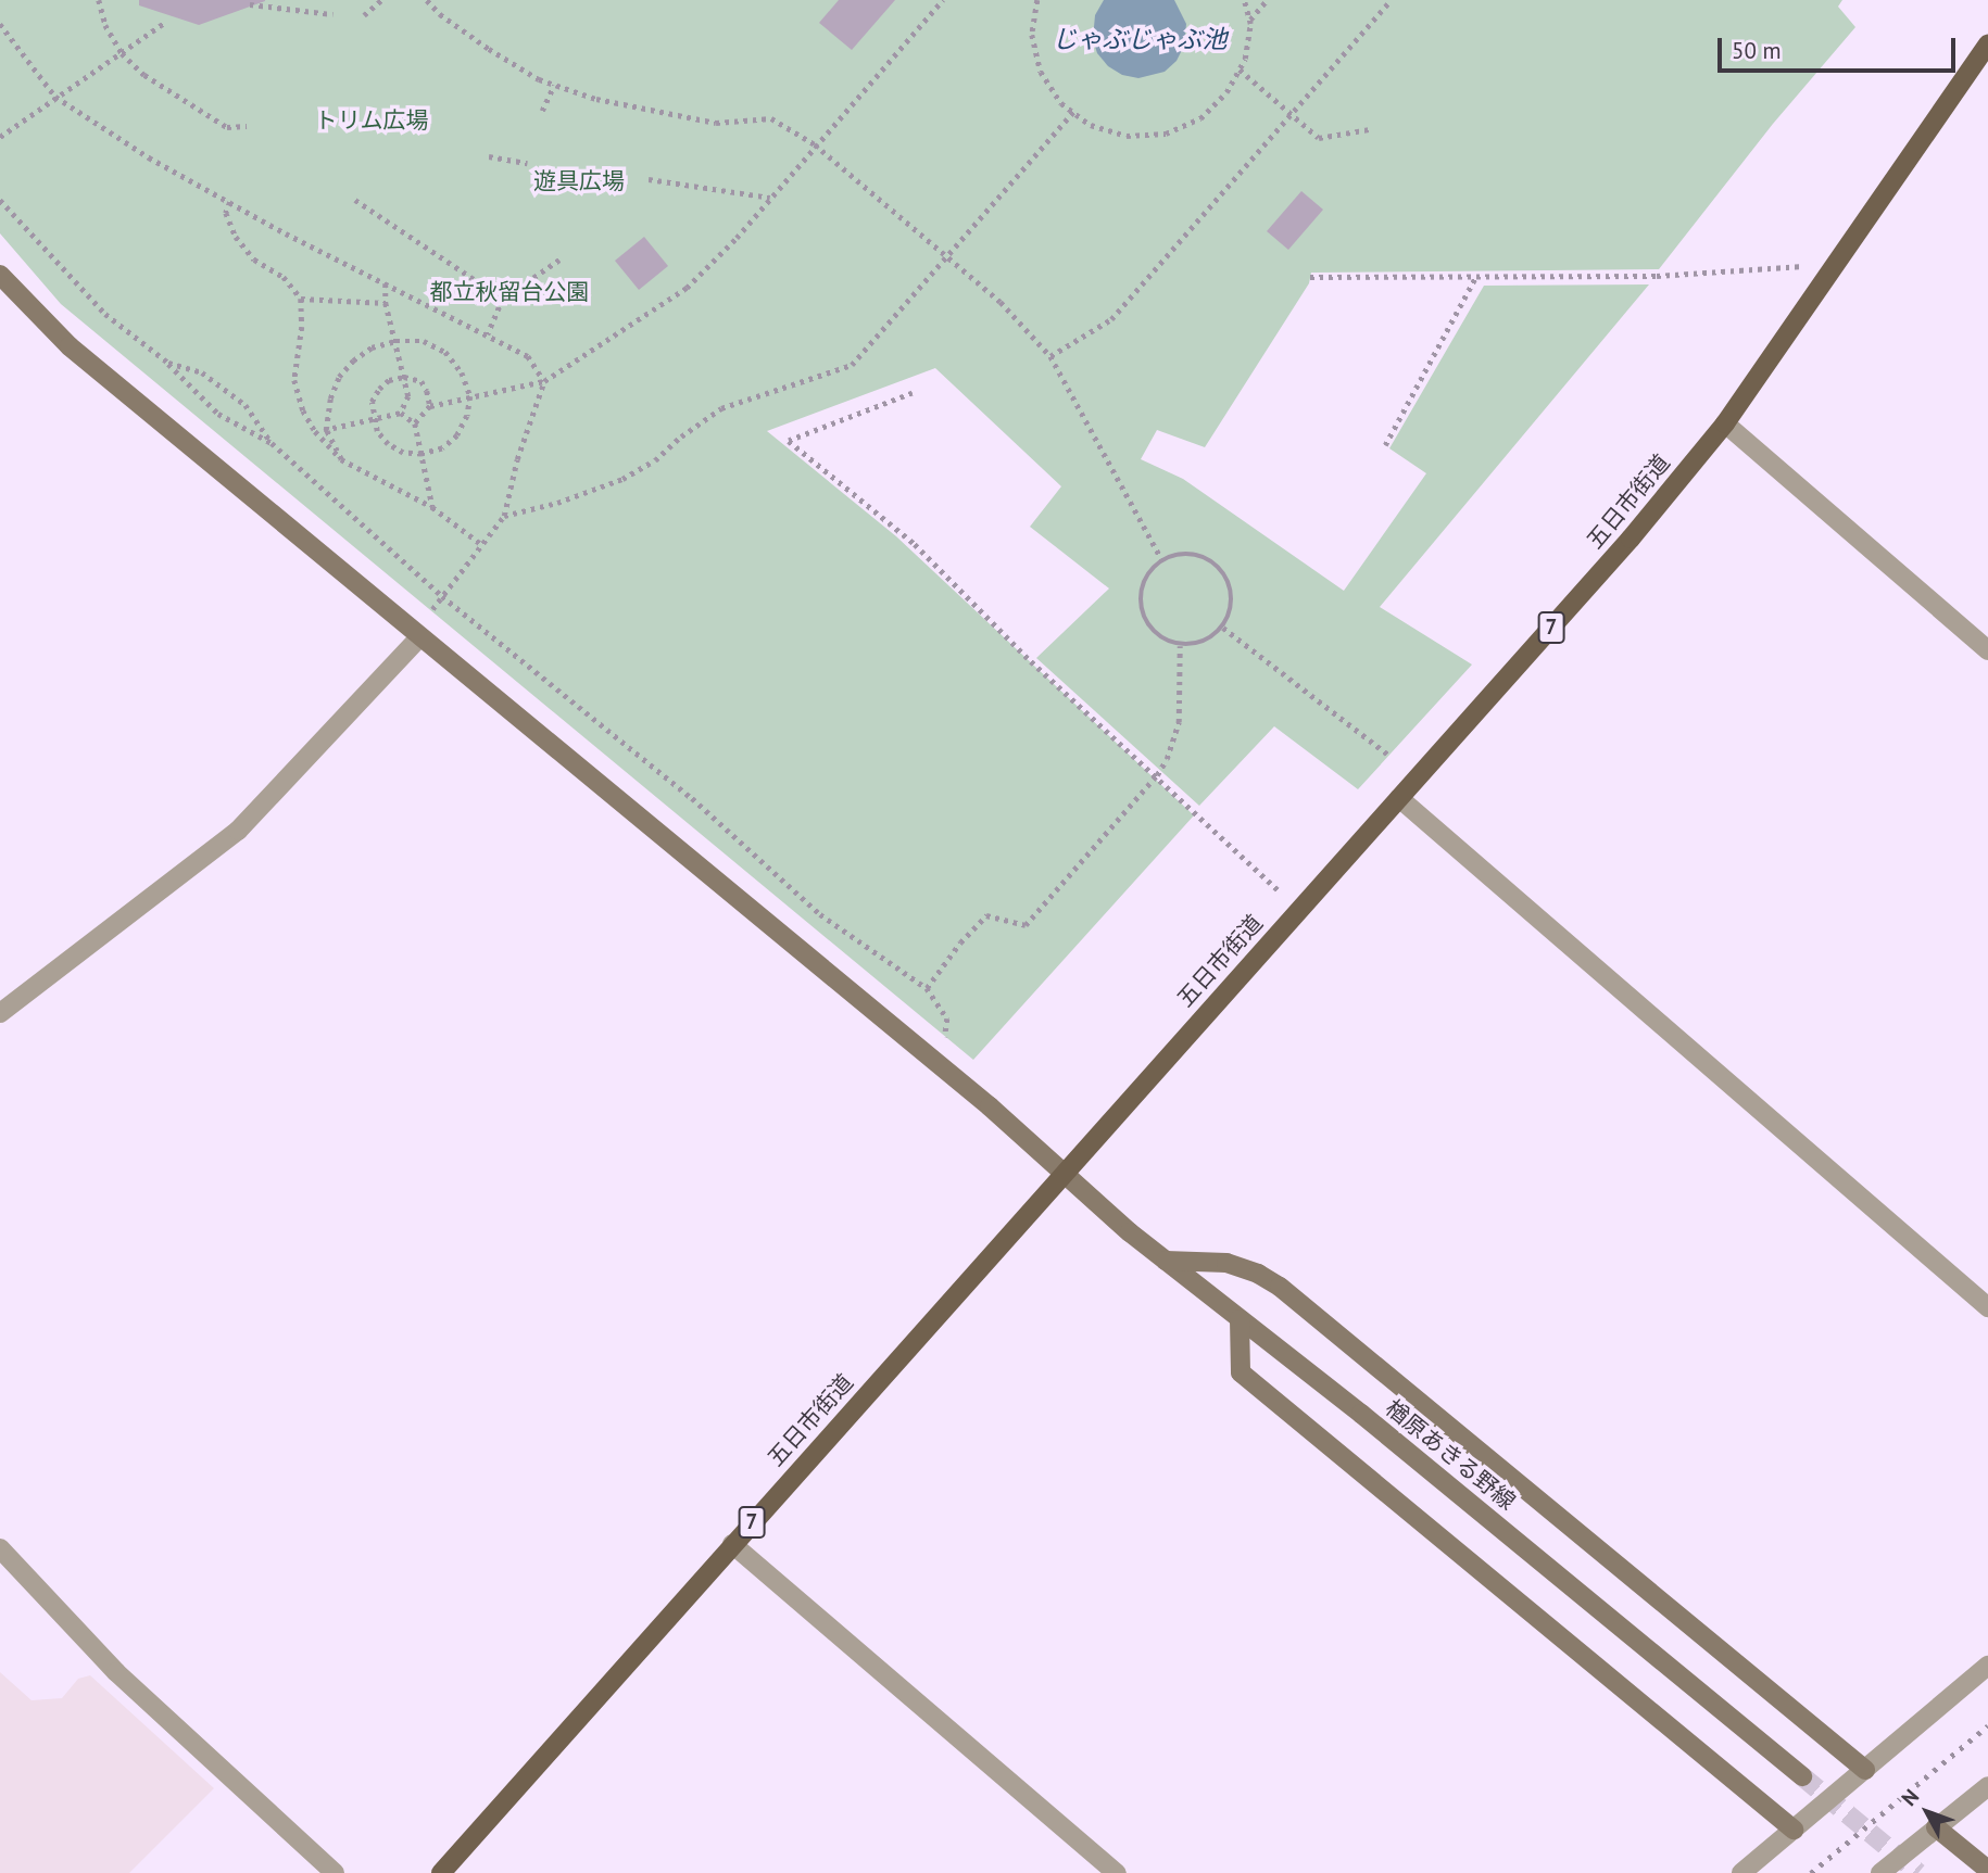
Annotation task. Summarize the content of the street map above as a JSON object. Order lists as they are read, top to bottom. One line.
{"streets":{"main road":["五日市街道","7","楢原あきる野線"]},"crossings":[["五日市街道","楢原あきる野線"]],"water":["じゃぶじゃぶ池"],"parks":["トリム広場","遊具広場","都立秋留台公園"],"scale_bar":"50 m","north":"top left"}
